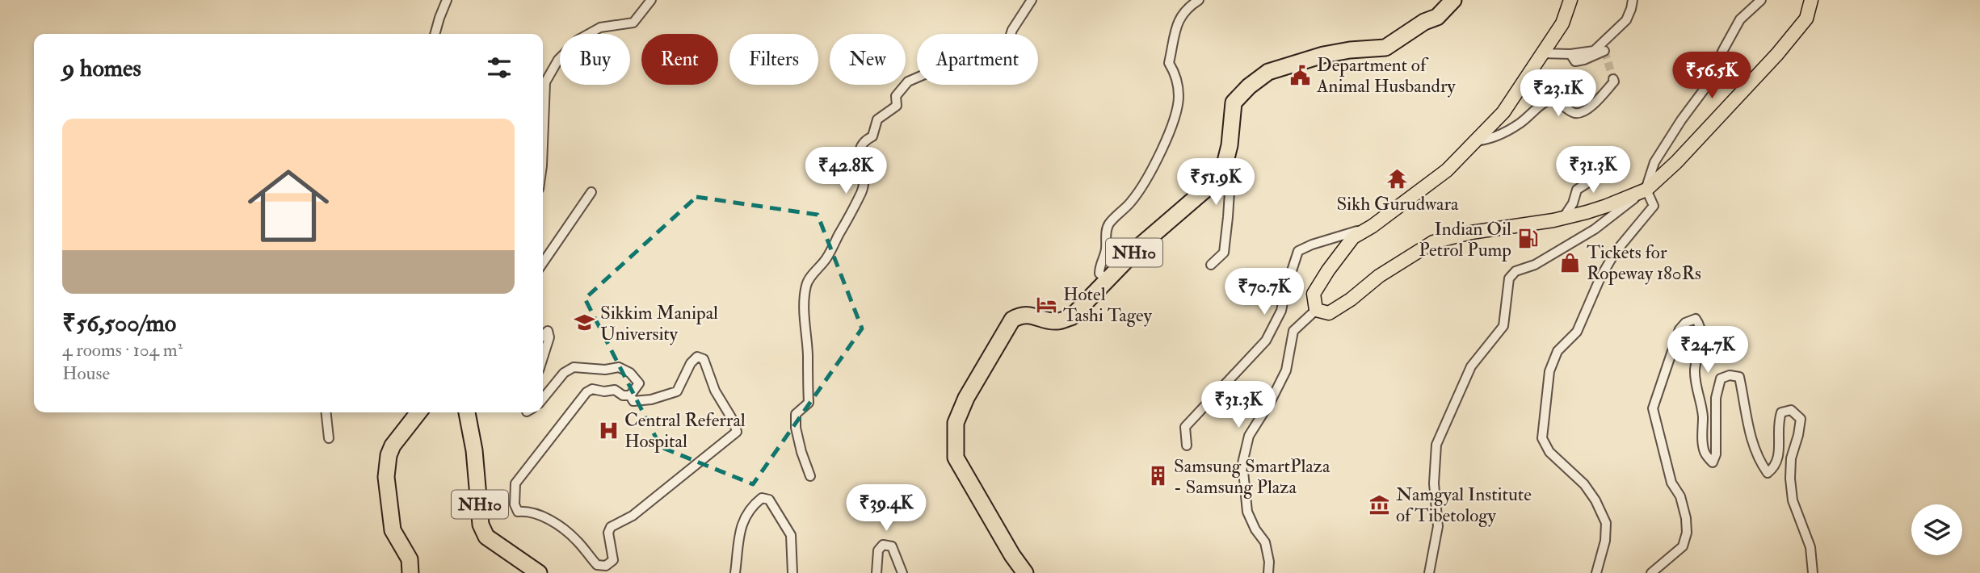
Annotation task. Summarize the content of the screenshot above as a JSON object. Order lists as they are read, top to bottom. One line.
{"streets":{"highway":["NH10"]},"places":{"public building":["Department of Animal Husbandry"],"temple":["Sikh Gurudwara"],"fuel station":["Indian Oil Petrol Pump"],"shop":["Tickets for Ropeway 180Rs"],"hotel":["Hotel Tashi Tagey"],"school or university":["Sikkim Manipal University"],"hospital":["Central Referral Hospital"],"building":["Samsung SmartPlaza - Samsung Plaza"],"museum":["Namgyal Institute of Tibetology"]},"page":{"chip":["Buy","Rent","Filters","New","Apartment"],"heading":"9 homes","price":["₹56.5K","₹23.1K","₹31.3K","₹42.8K","₹51.9K","₹70.7K","₹24.7K","₹31.3K","₹39.4K"],"list":[{"name":"₹56,500/mo","note":"4 rooms · 104 m² · House"}]}}
